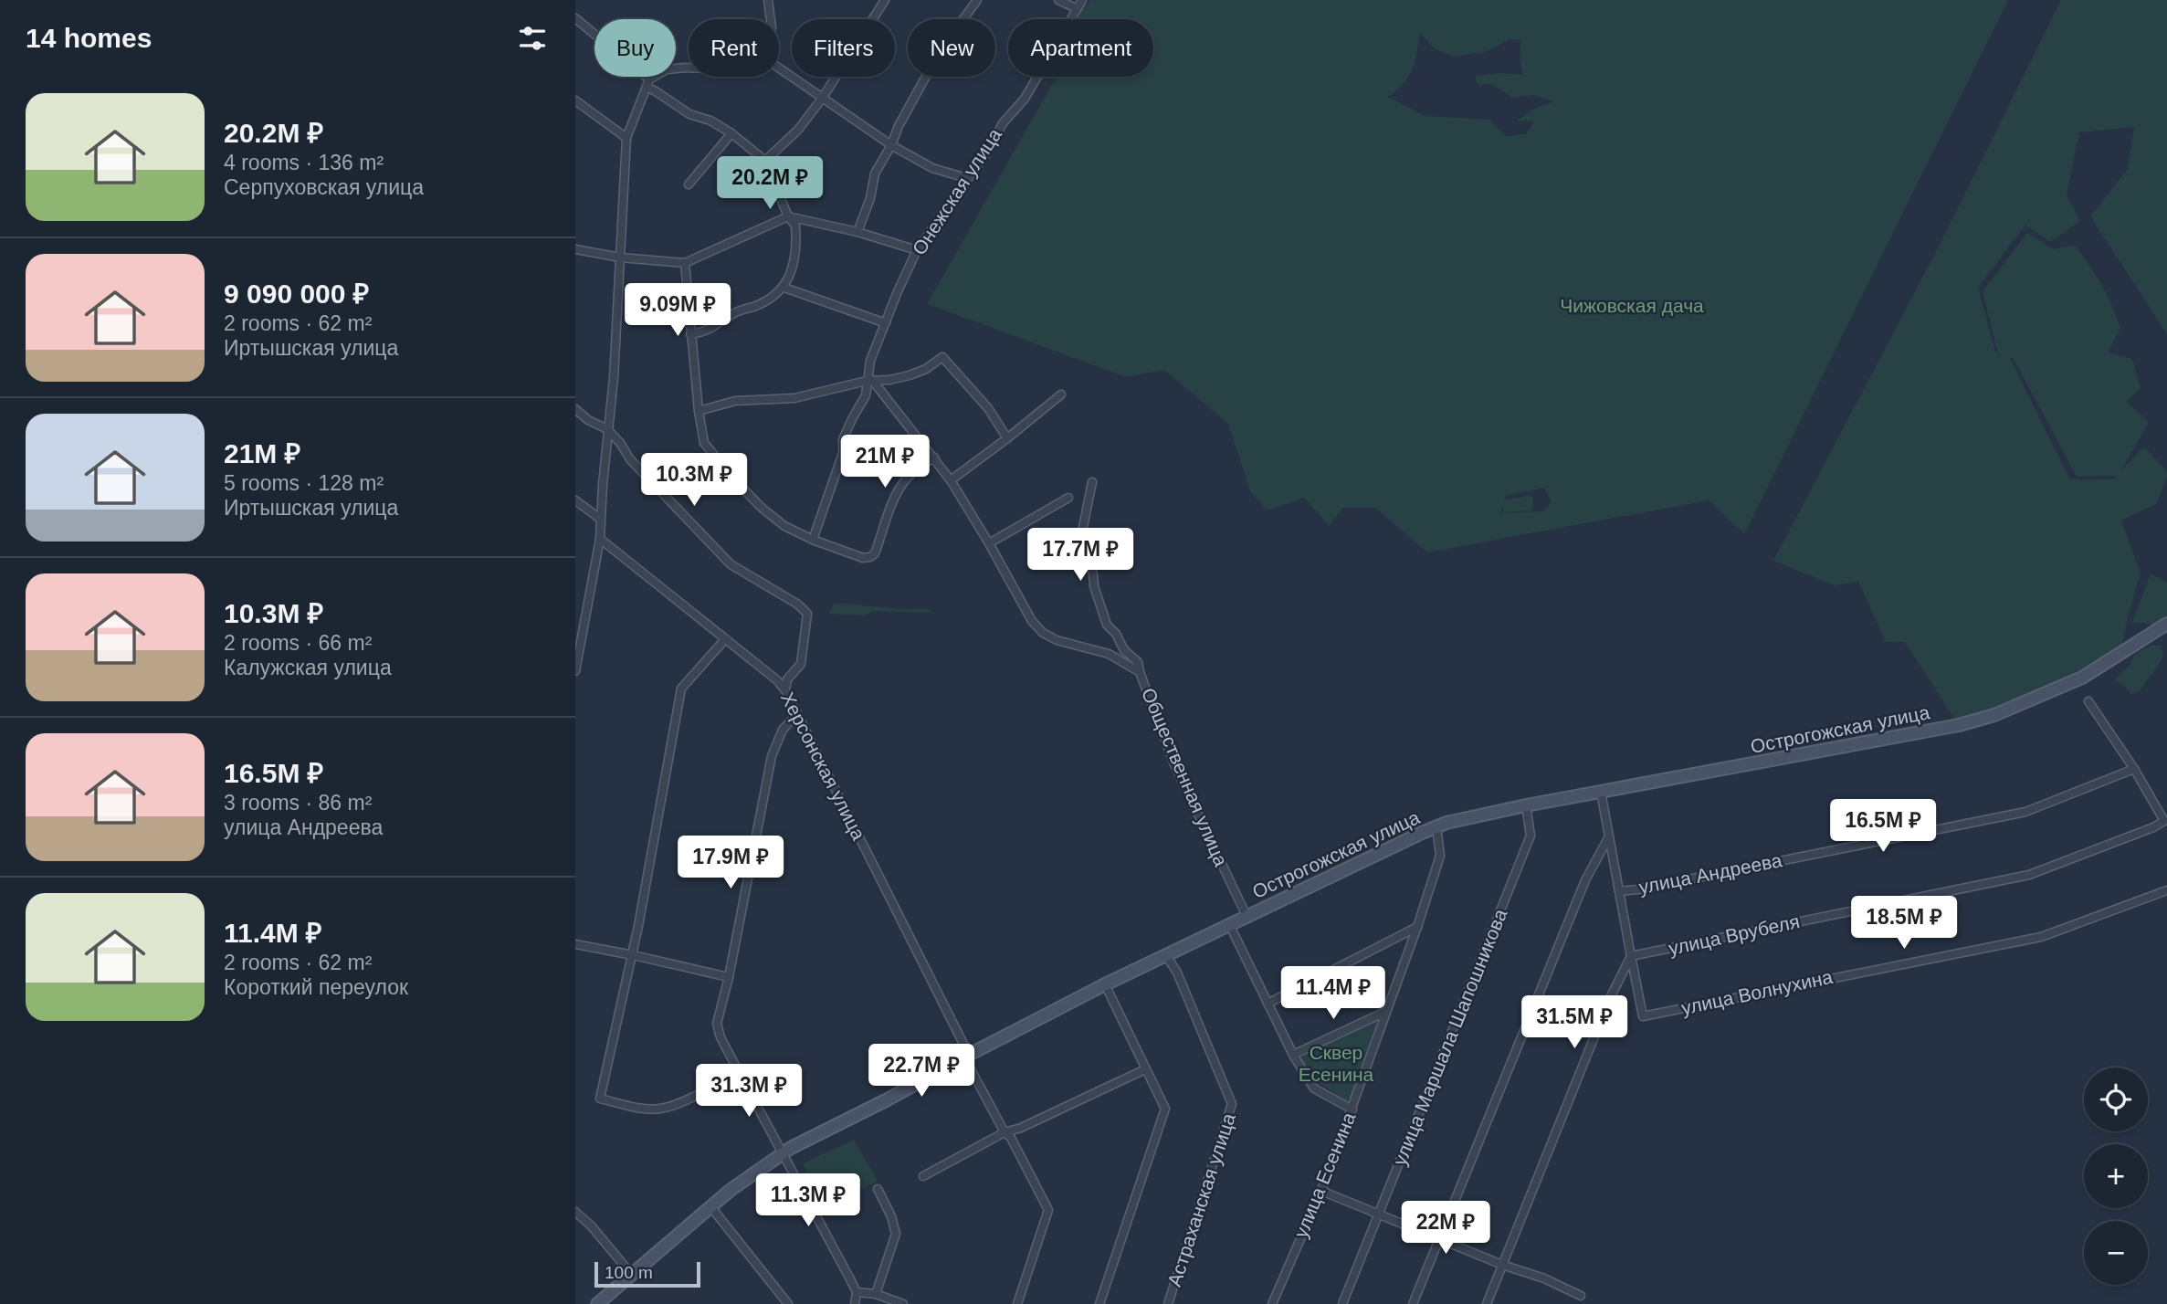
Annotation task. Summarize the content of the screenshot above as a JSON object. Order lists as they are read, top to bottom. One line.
{"streets":{"street":["Онежская улица","Острогожская улица","Херсонская улица","Общественная улица","улица Андреева","улица Врубеля","улица Волнухина","улица Маршала Шапошникова","улица Есенина","Астраханская улица"]},"crossings":[["Острогожская улица","Херсонская улица"],["Острогожская улица","Общественная улица"],["Острогожская улица","улица Маршала Шапошникова"],["Острогожская улица","улица Есенина"],["Острогожская улица","Астраханская улица"],["улица Андреева","улица Врубеля"],["улица Врубеля","улица Волнухина"]],"parks":["Чижовская дача","Сквер Есенина"],"scale_bar":"100 m","page":{"heading":"14 homes","chip":["Buy","Rent","Filters","New","Apartment"],"list":[{"name":"20.2M ₽","note":"4 rooms · 136 m² · Серпуховская улица"},{"name":"9 090 000 ₽","note":"2 rooms · 62 m² · Иртышская улица"},{"name":"21M ₽","note":"5 rooms · 128 m² · Иртышская улица"},{"name":"10.3M ₽","note":"2 rooms · 66 m² · Калужская улица"},{"name":"16.5M ₽","note":"3 rooms · 86 m² · улица Андреева"},{"name":"11.4M ₽","note":"2 rooms · 62 m² · Короткий переулок"}],"price":["20.2M ₽","9.09M ₽","21M ₽","10.3M ₽","17.7M ₽","16.5M ₽","17.9M ₽","18.5M ₽","11.4M ₽","31.5M ₽","22.7M ₽","31.3M ₽","11.3M ₽","22M ₽"],"map_buttons":["+","−"],"scale":"100 m"}}
